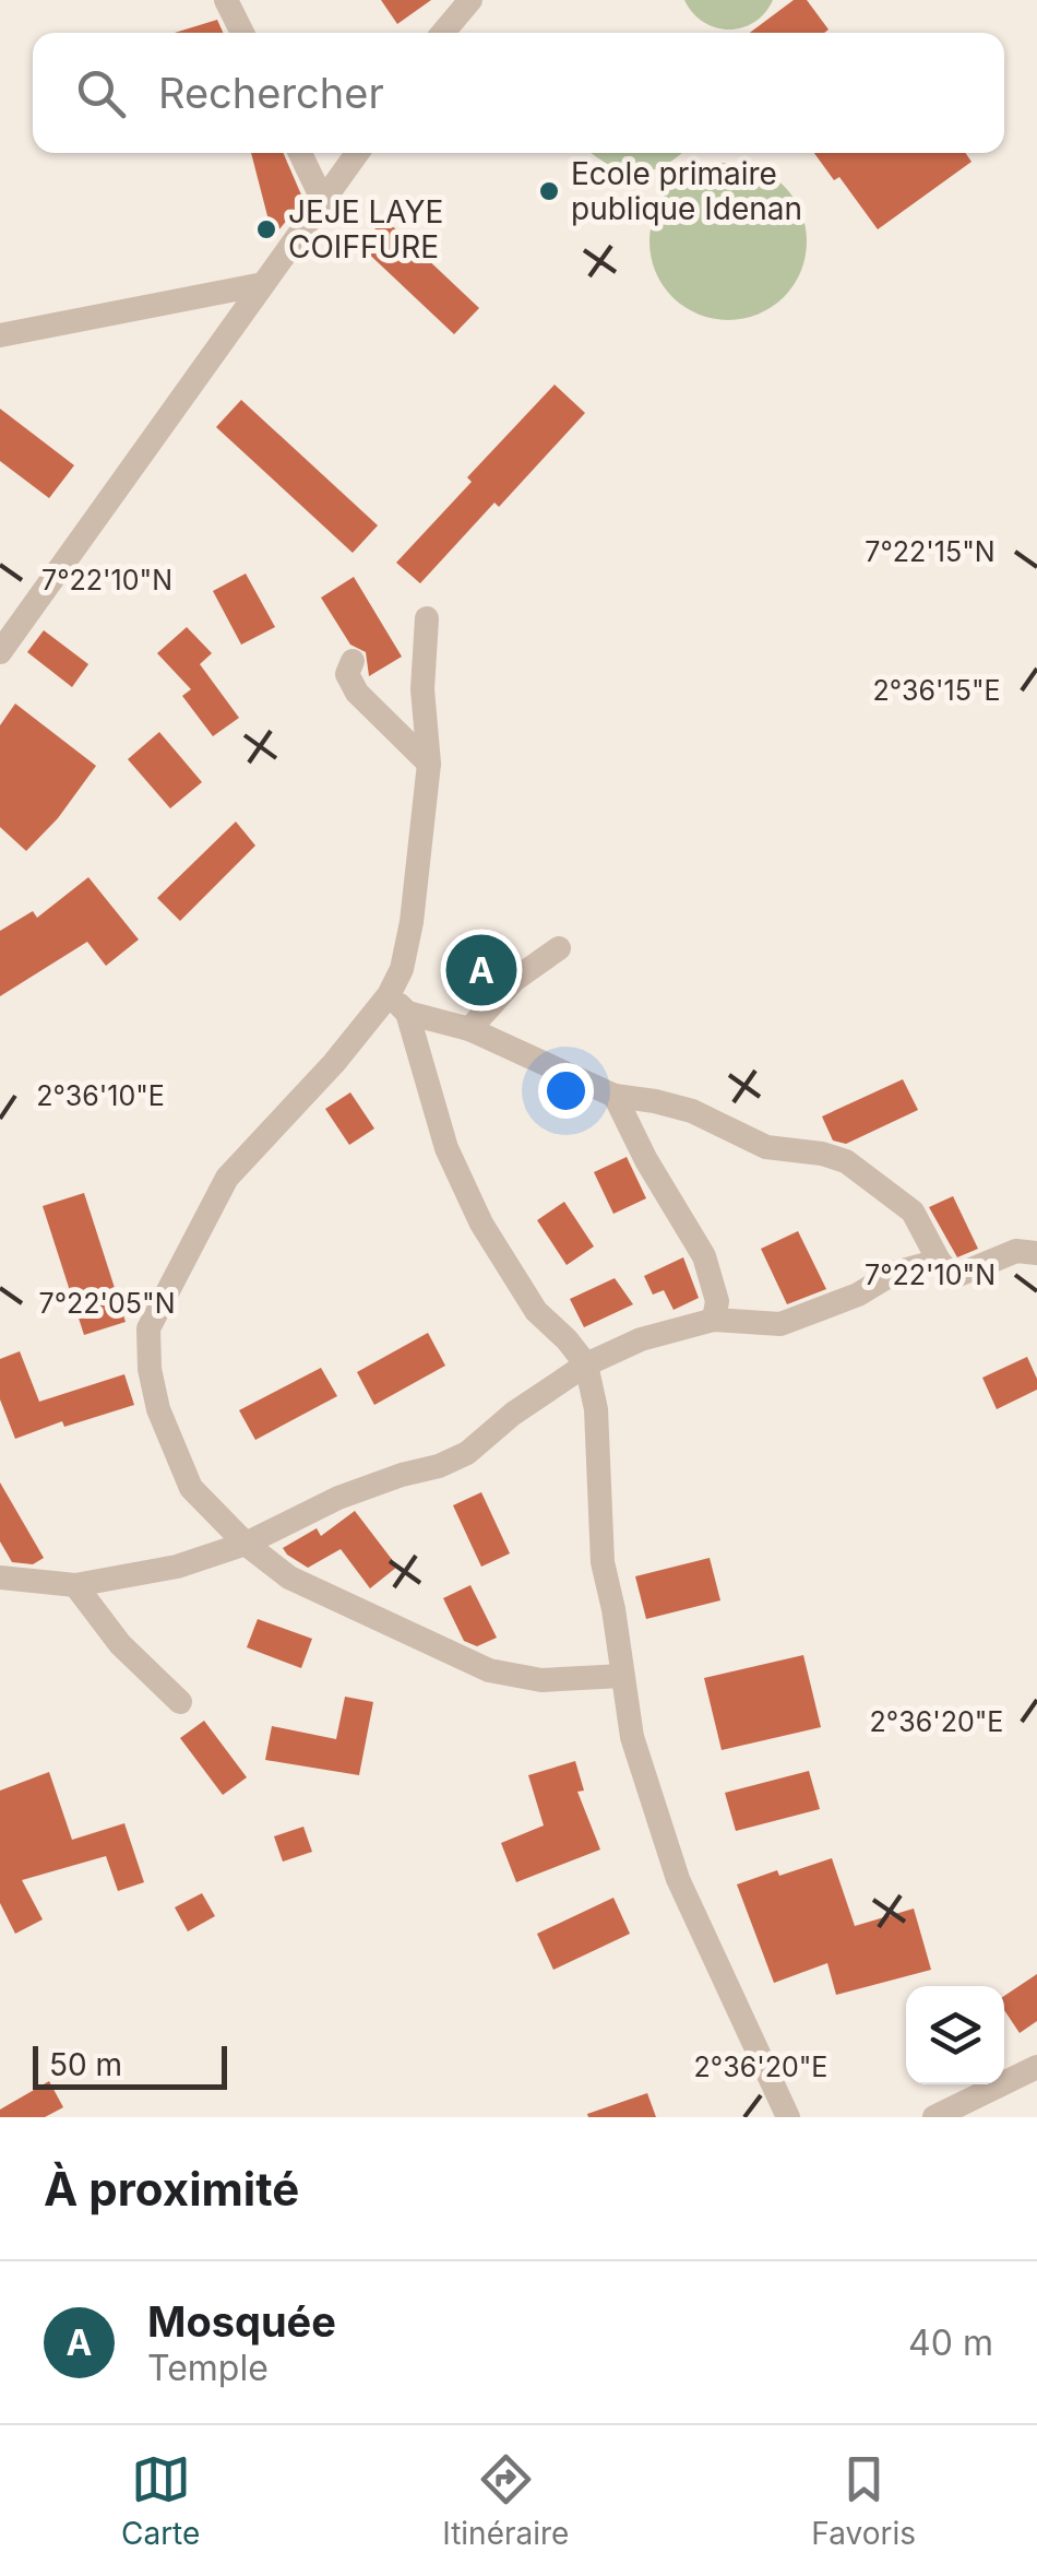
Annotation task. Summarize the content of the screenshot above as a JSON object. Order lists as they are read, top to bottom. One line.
{"places":["Ecole primaire publique Idenan","JEJE LAYE COIFFURE"],"scale_bar":"50 m","page":{"search":"Rechercher","pins":"A","scale":"50 m","heading":"À proximité","list":[{"mark":"A","name":"Mosquée","note":"Temple","value":"40 m"}],"nav":["Carte","Itinéraire","Favoris"]},"coordinates":["7°22'15\"N","7°22'10\"N","2°36'15\"E","2°36'10\"E","7°22'05\"N","2°36'20\"E"]}
